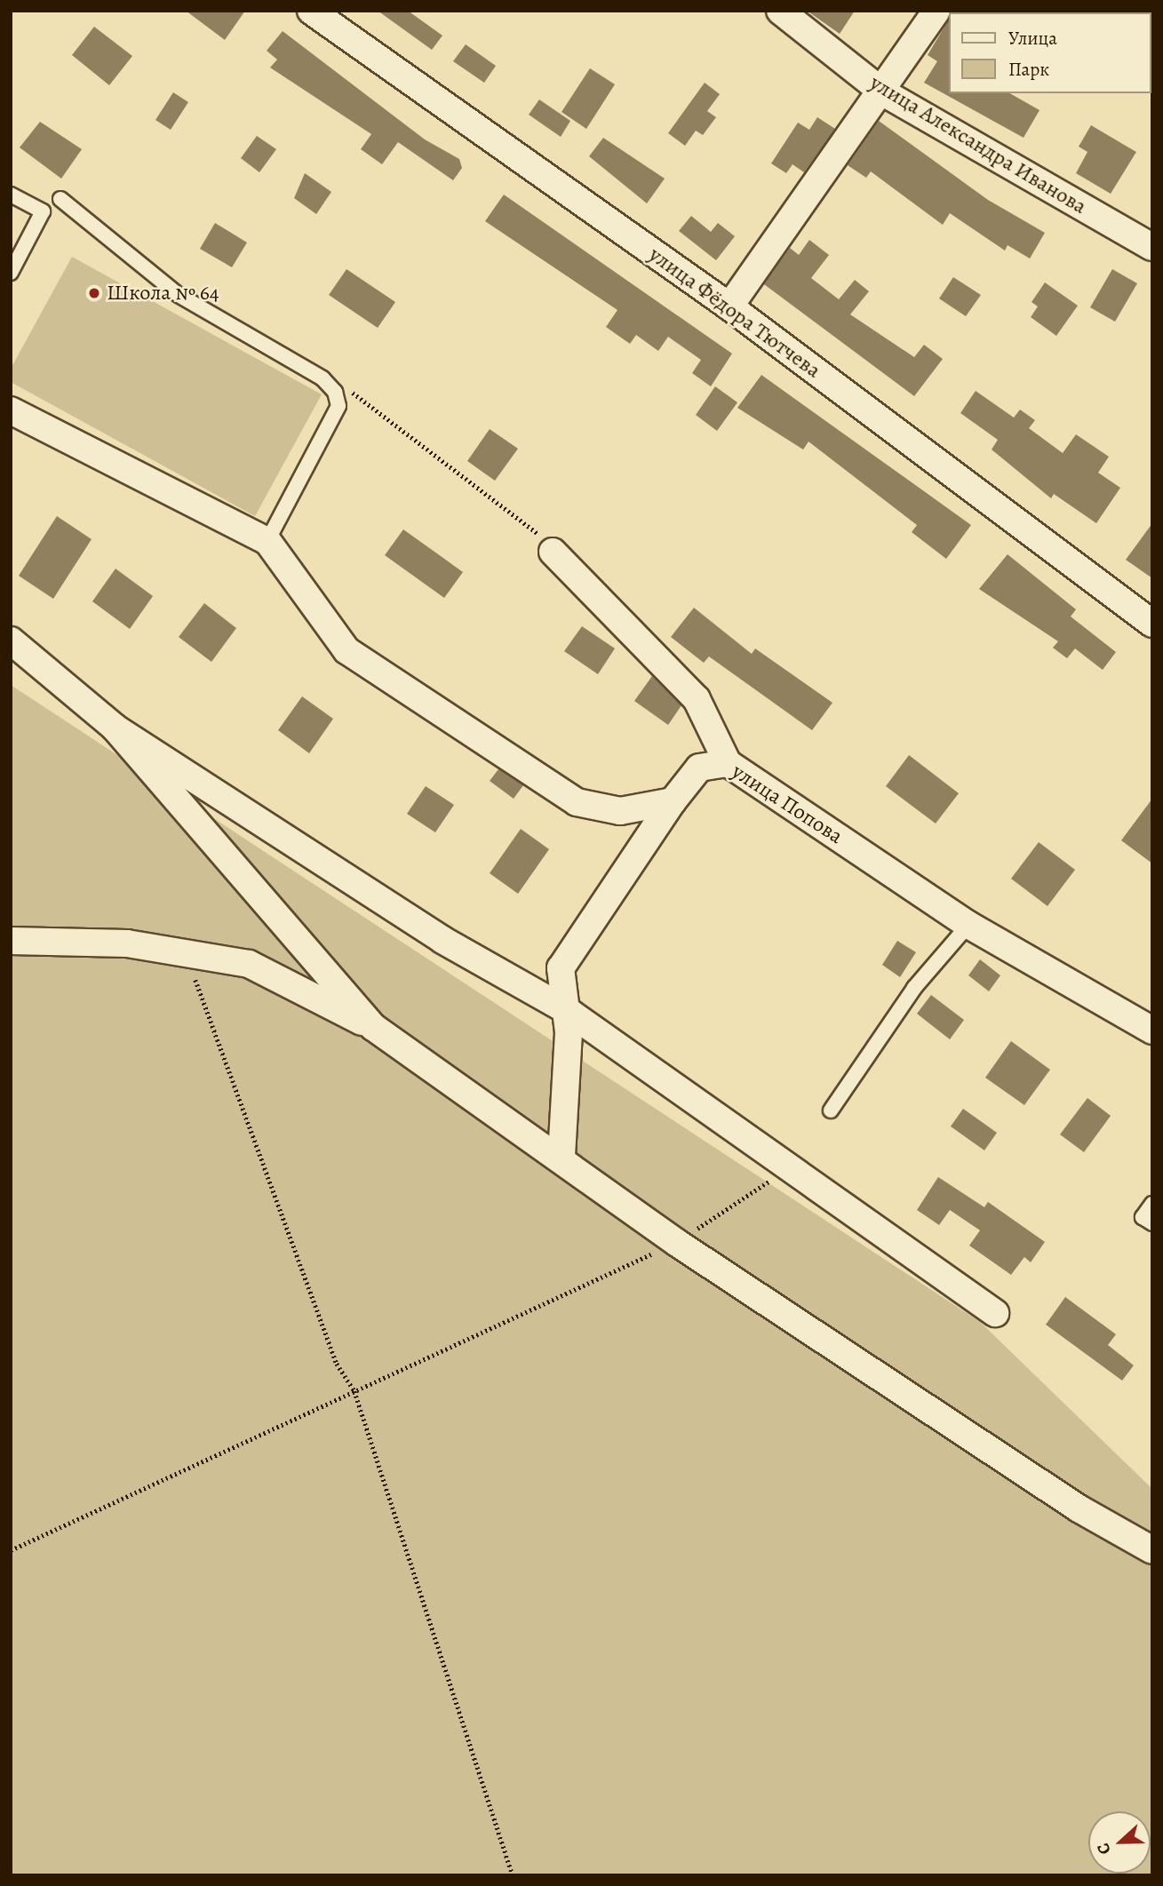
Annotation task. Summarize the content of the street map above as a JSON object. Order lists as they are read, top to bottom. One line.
{"streets":{"street":["улица Александра Иванова","улица Фёдора Тютчева","улица Попова"]},"places":["Школа № 64"],"legend":["Улица","Парк"],"north":"left"}
